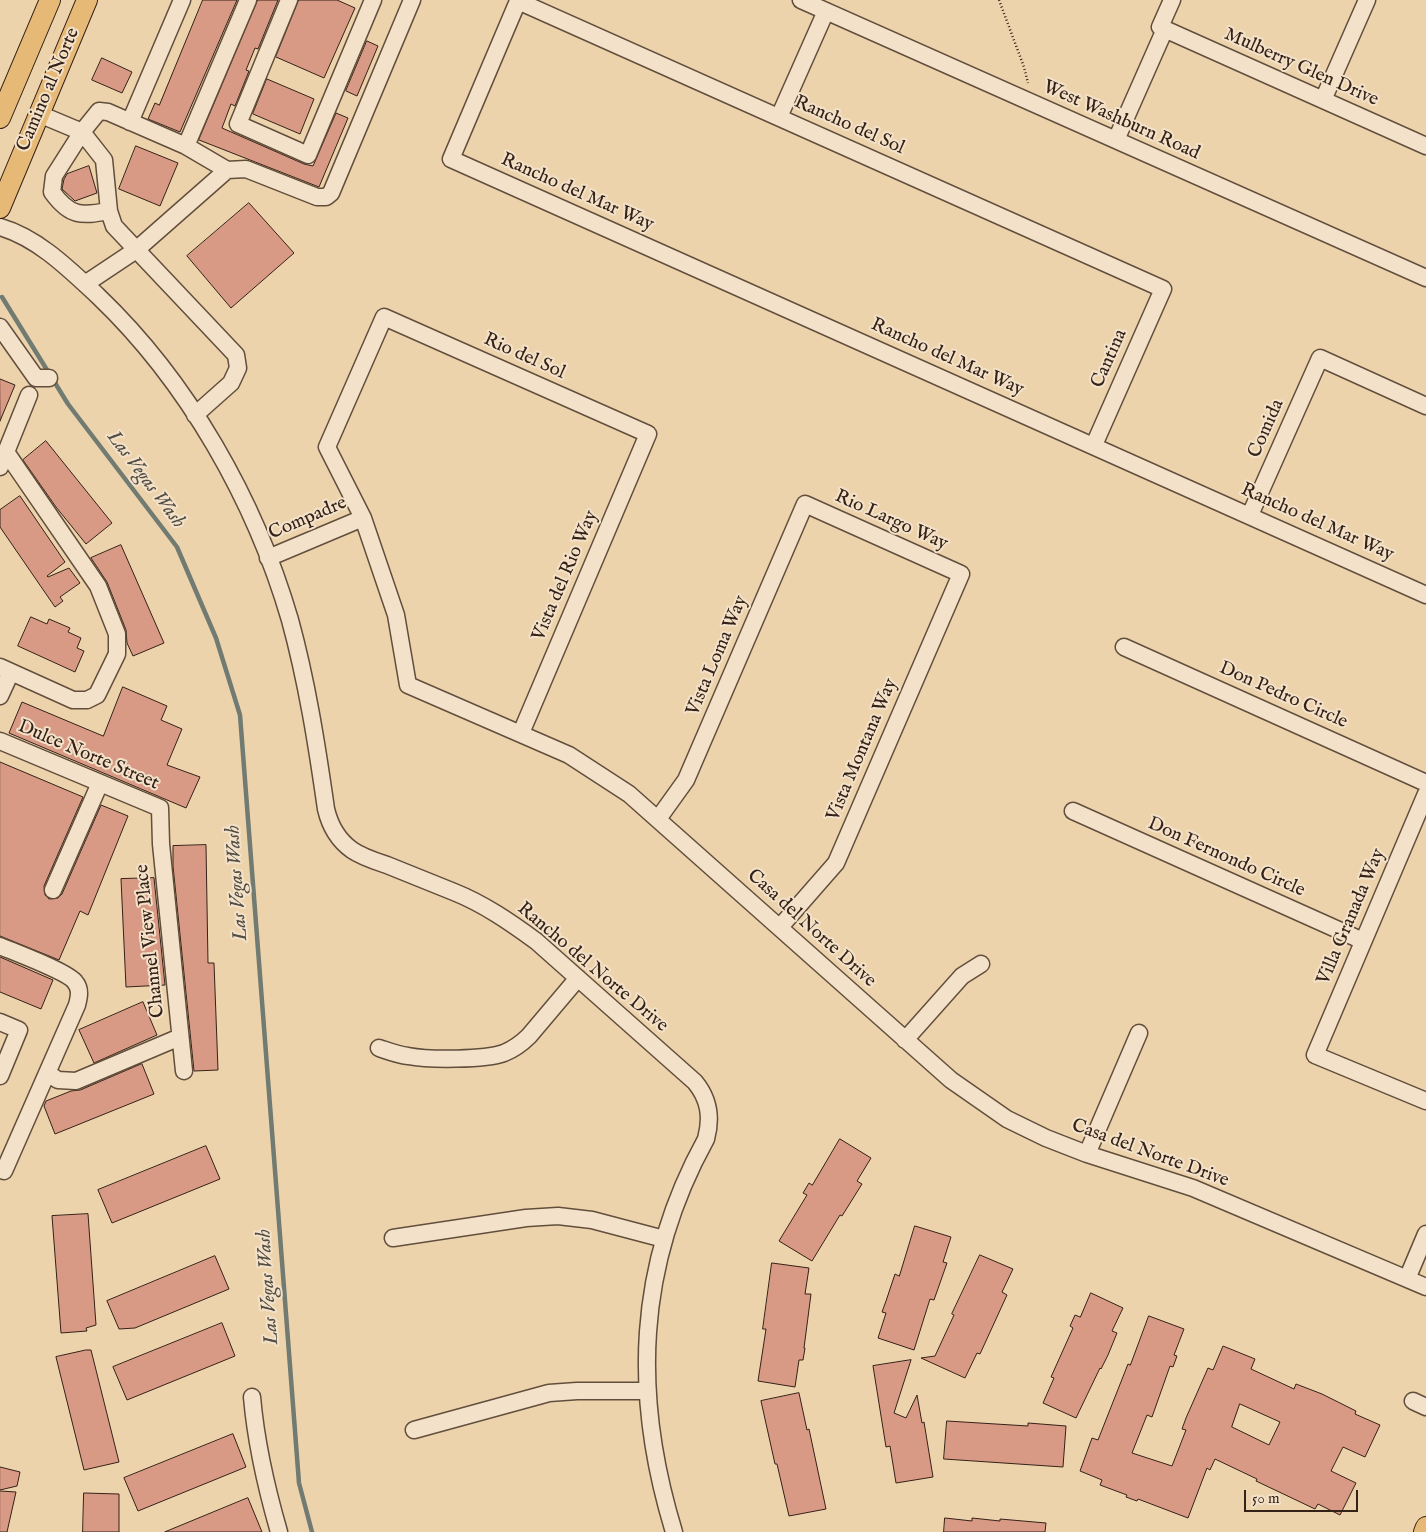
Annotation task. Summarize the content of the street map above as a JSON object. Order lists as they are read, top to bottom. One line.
{"streets":{"main road":["Camino al Norte"],"street":["Mulberry Glen Drive","West Washburn Road","Rancho del Sol","Rancho del Mar Way","Rio del Sol","Cantina","Comida","Compadre","Rio Largo Way","Vista del Rio Way","Vista Loma Way","Don Pedro Circle","Vista Montana Way","Dulce Norte Street","Don Fernondo Circle","Villa Granada Way","Casa del Norte Drive","Channel View Place","Rancho del Norte Drive"]},"crossings":[["Rancho del Sol","Rancho del Mar Way"],["Rancho del Sol","Cantina"],["Rancho del Mar Way","Cantina"],["Rancho del Mar Way","Comida"],["Rio del Sol","Vista del Rio Way"],["Rio del Sol","Casa del Norte Drive"],["Compadre","Casa del Norte Drive"],["Compadre","Rancho del Norte Drive"],["Rio Largo Way","Vista Loma Way"],["Rio Largo Way","Vista Montana Way"],["Vista del Rio Way","Casa del Norte Drive"],["Vista Loma Way","Casa del Norte Drive"],["Vista Montana Way","Casa del Norte Drive"],["Dulce Norte Street","Channel View Place"],["Don Fernondo Circle","Villa Granada Way"]],"water":["Las Vegas Wash"],"scale_bar":"50 m"}
